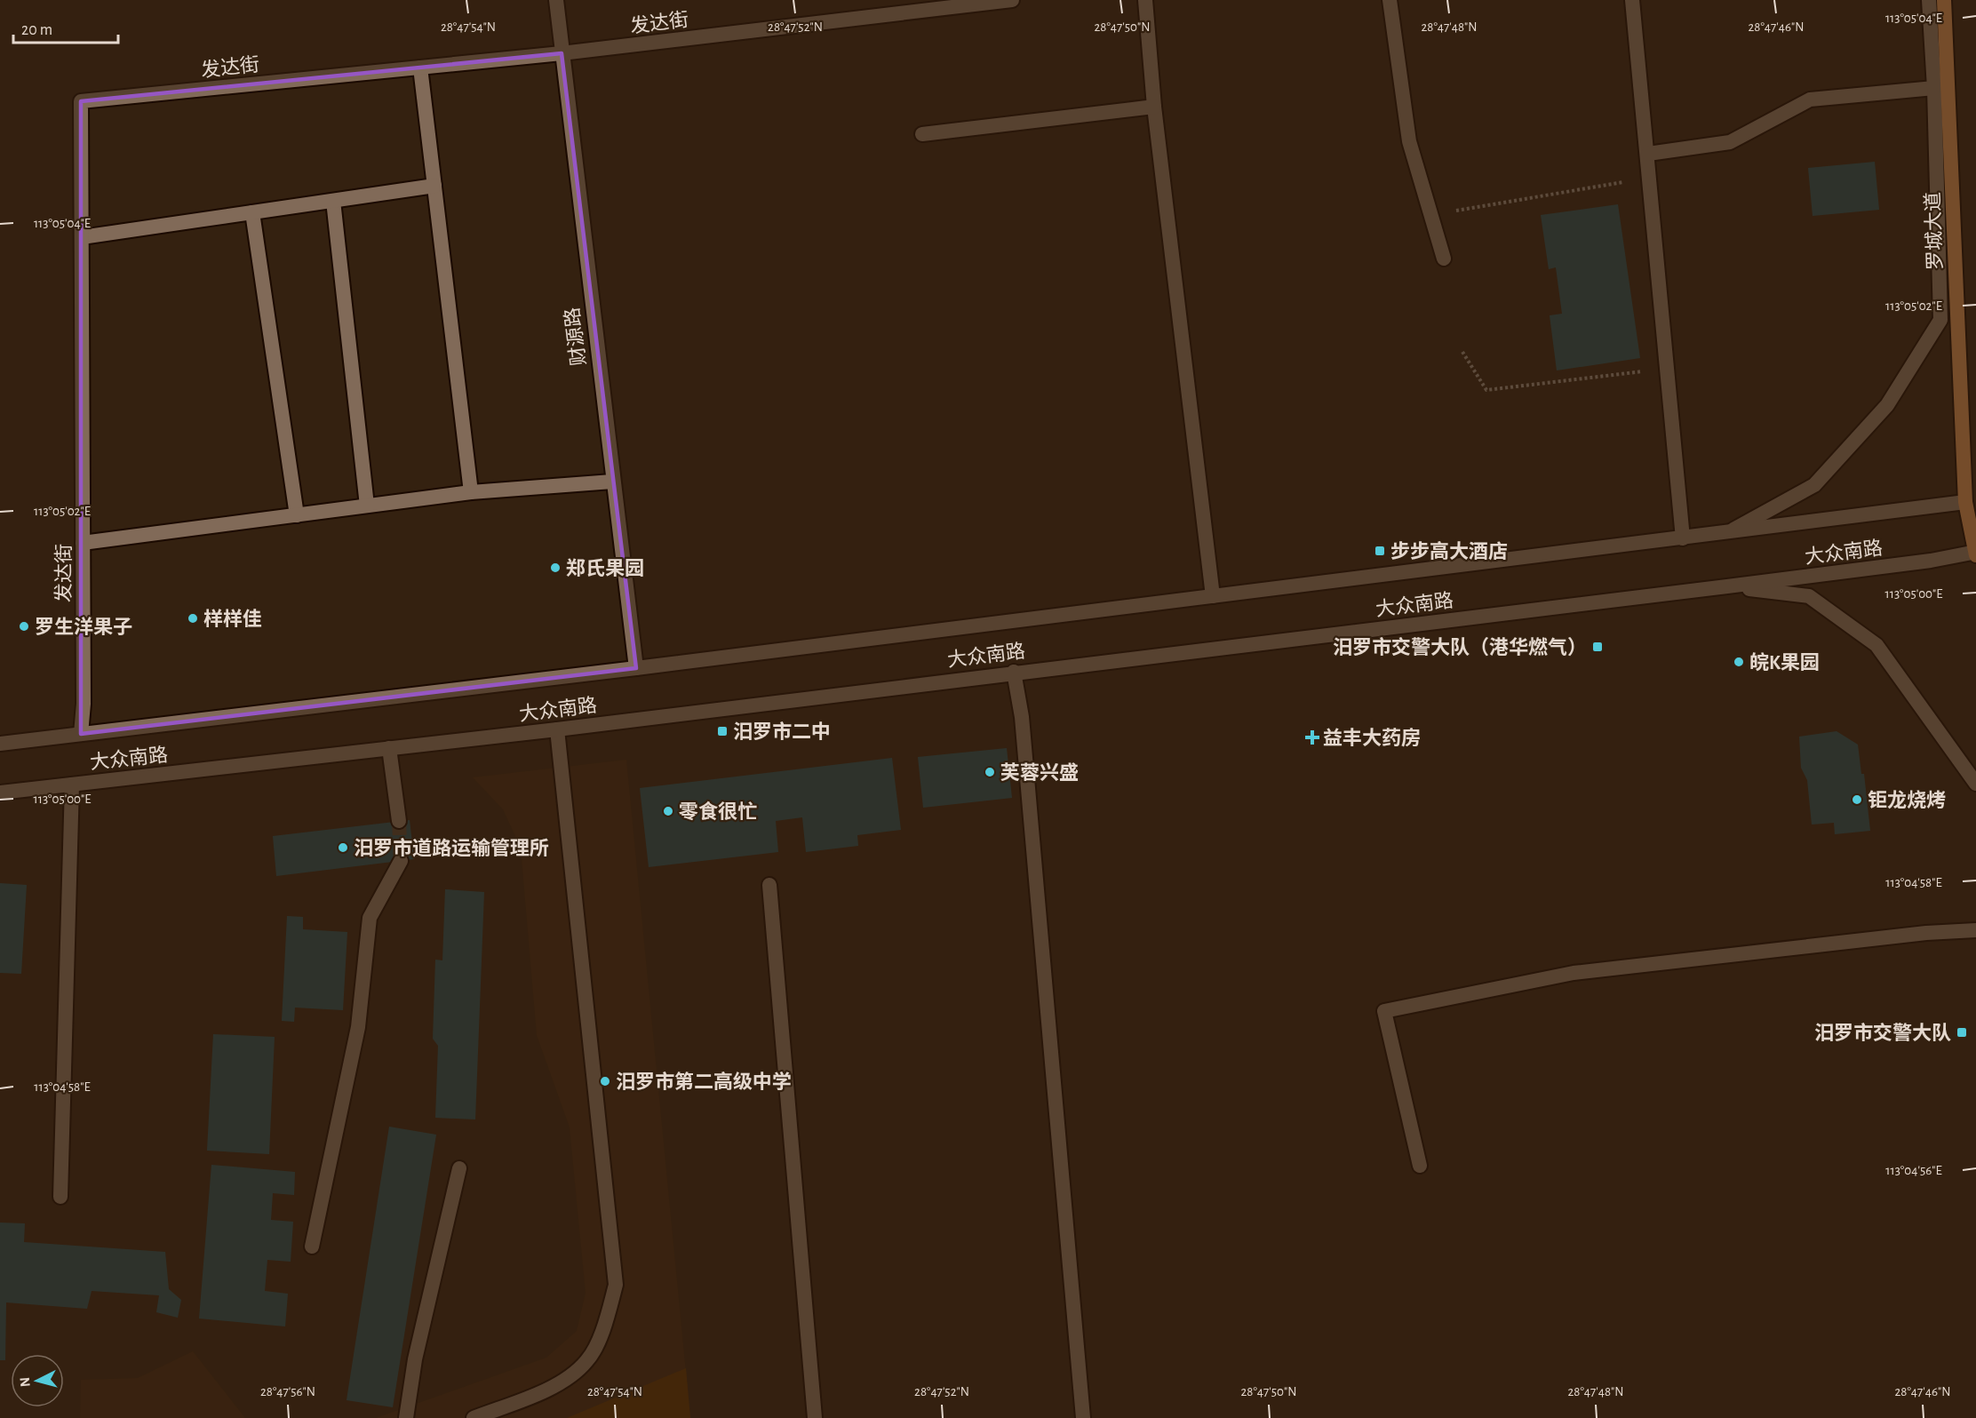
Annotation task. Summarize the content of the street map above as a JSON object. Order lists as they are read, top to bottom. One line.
{"streets":{"highway":["罗城大道"],"street":["发达街","财源路","大众南路"]},"crossings":[["发达街","财源路"],["发达街","大众南路"],["罗城大道","大众南路"],["财源路","大众南路"]],"places":{"transit":["步步高大酒店","汨罗市交警大队（港华燃气）","汨罗市二中","汨罗市交警大队"],"other":["郑氏果园","样样佳","罗生洋果子","皖K果园","芙蓉兴盛","钜龙烧烤","零食很忙","汨罗市道路运输管理所","汨罗市第二高级中学"],"health":["益丰大药房"]},"scale_bar":"20 m","north":"left","coordinates":["113°05'04\"E","28°47'54\"N","28°47'52\"N","28°47'50\"N","28°47'48\"N","28°47'46\"N","113°05'02\"E","113°05'00\"E","113°04'58\"E","113°04'56\"E","28°47'56\"N"]}
